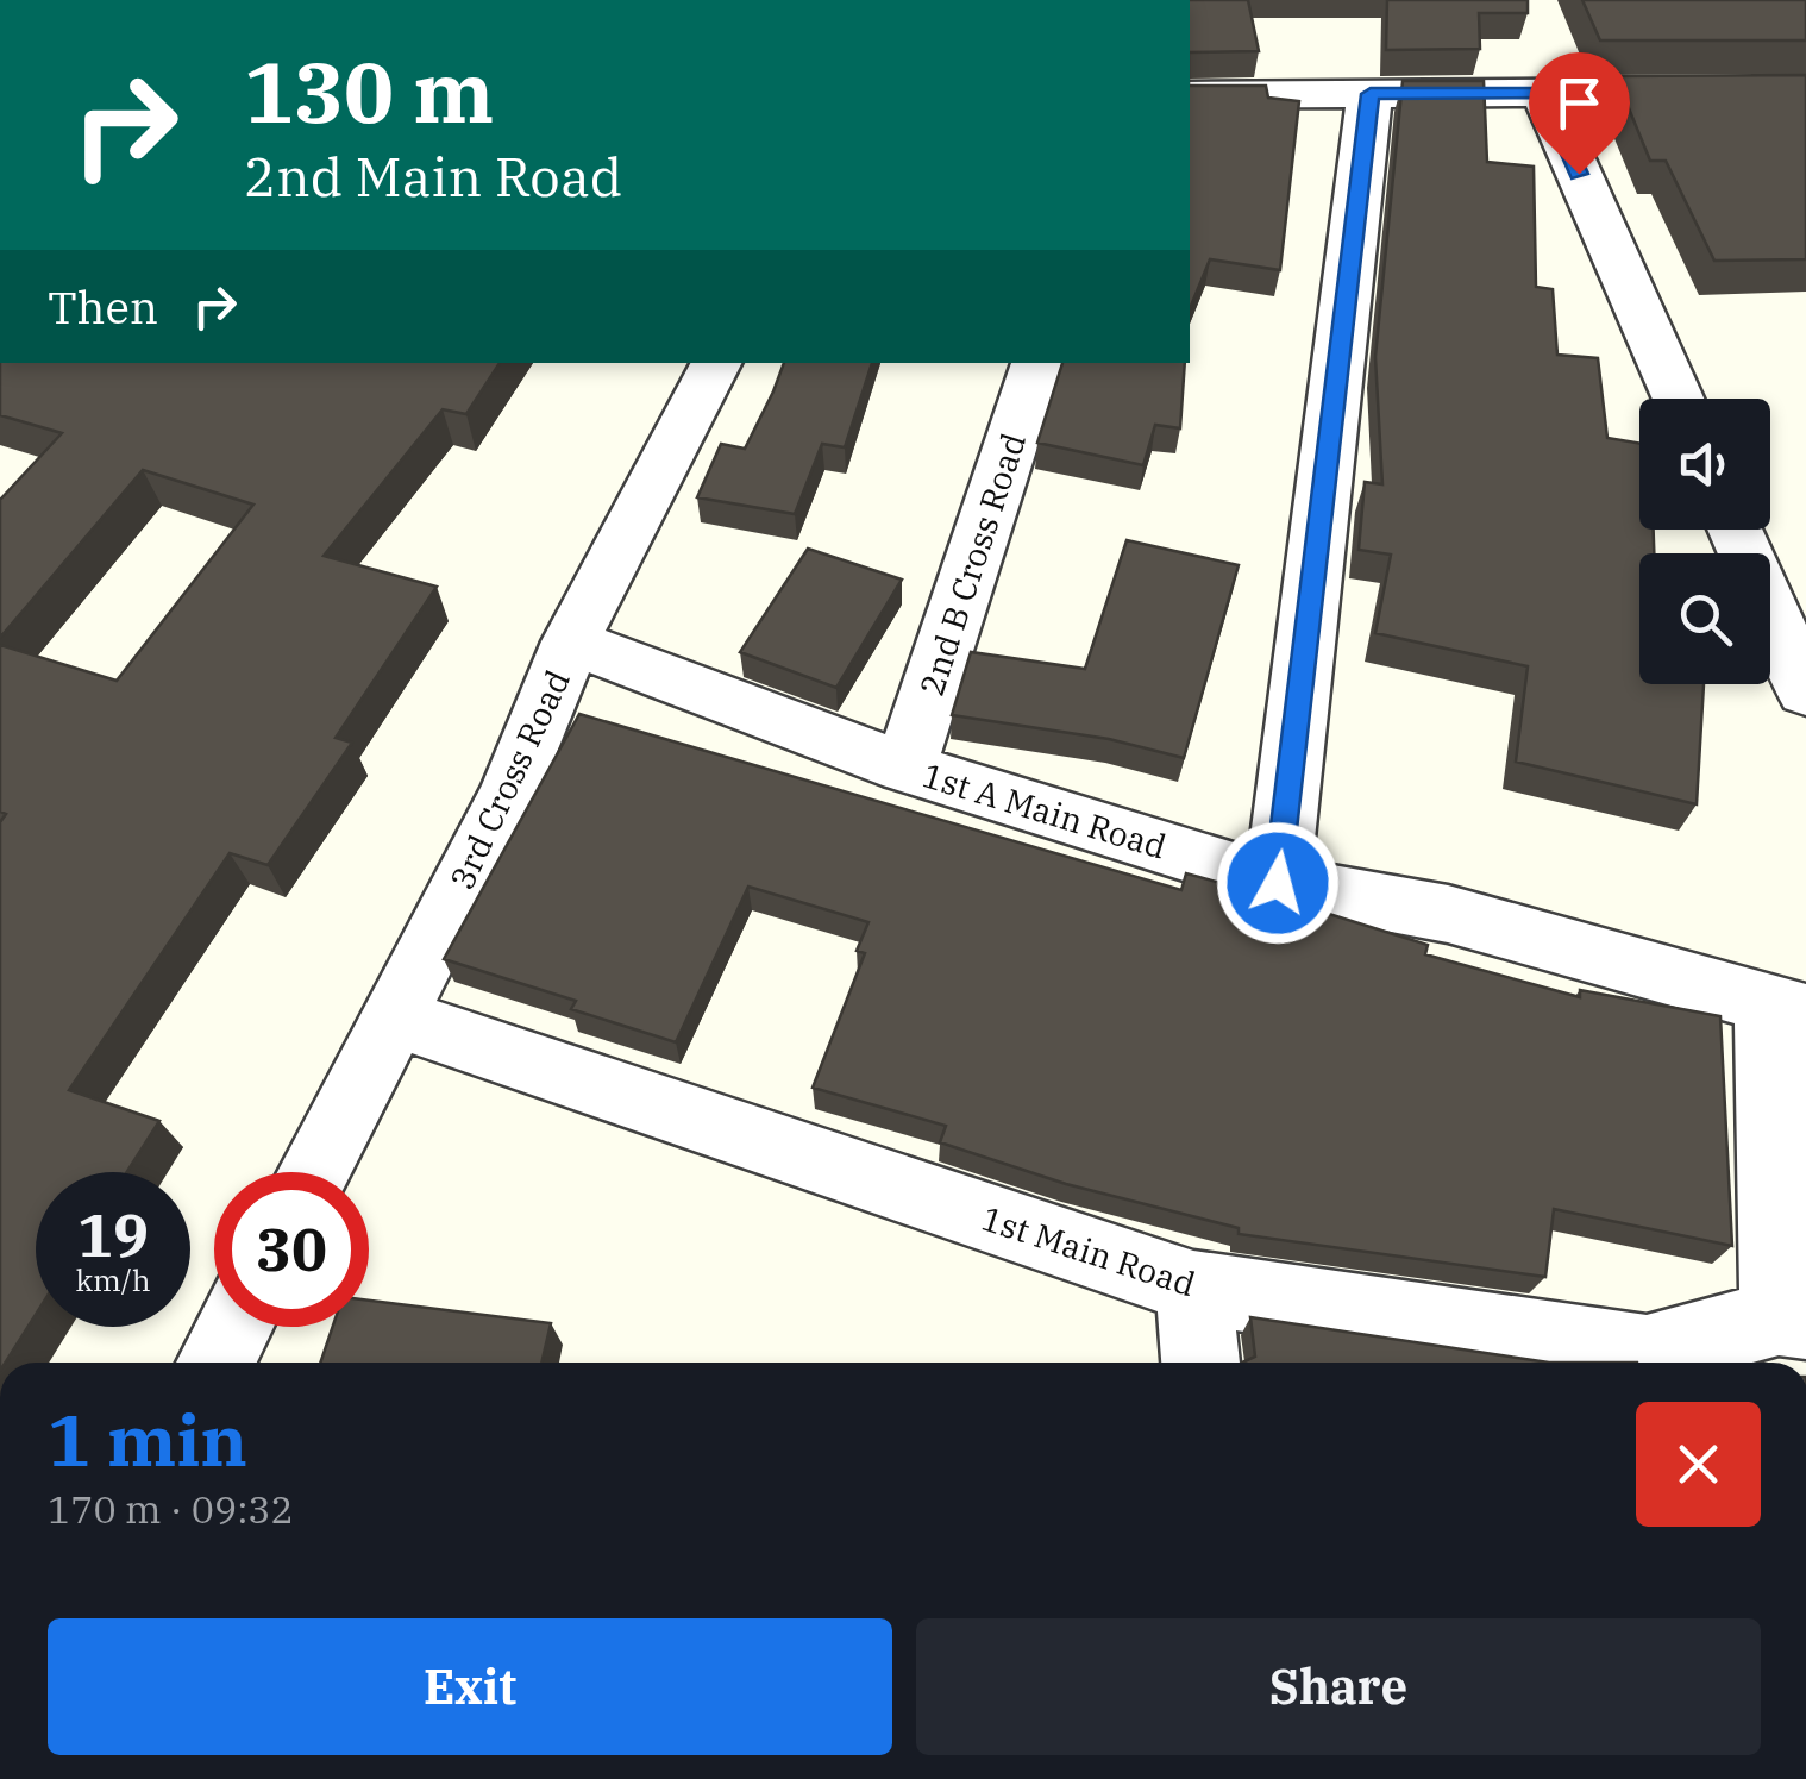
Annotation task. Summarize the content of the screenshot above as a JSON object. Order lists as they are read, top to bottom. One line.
{"streets":{"street":["2nd B Cross Road","3rd Cross Road","1st A Main Road","1st Main Road"]},"crossings":[["2nd B Cross Road","1st A Main Road"],["3rd Cross Road","1st A Main Road"],["3rd Cross Road","1st Main Road"]],"page":{"turn":["130 m","2nd Main Road"],"then":"Then","speed":"19 km/h","limit":"30","heading":["1 min","170 m · 09:32"],"buttons":["Exit","Share"]}}
